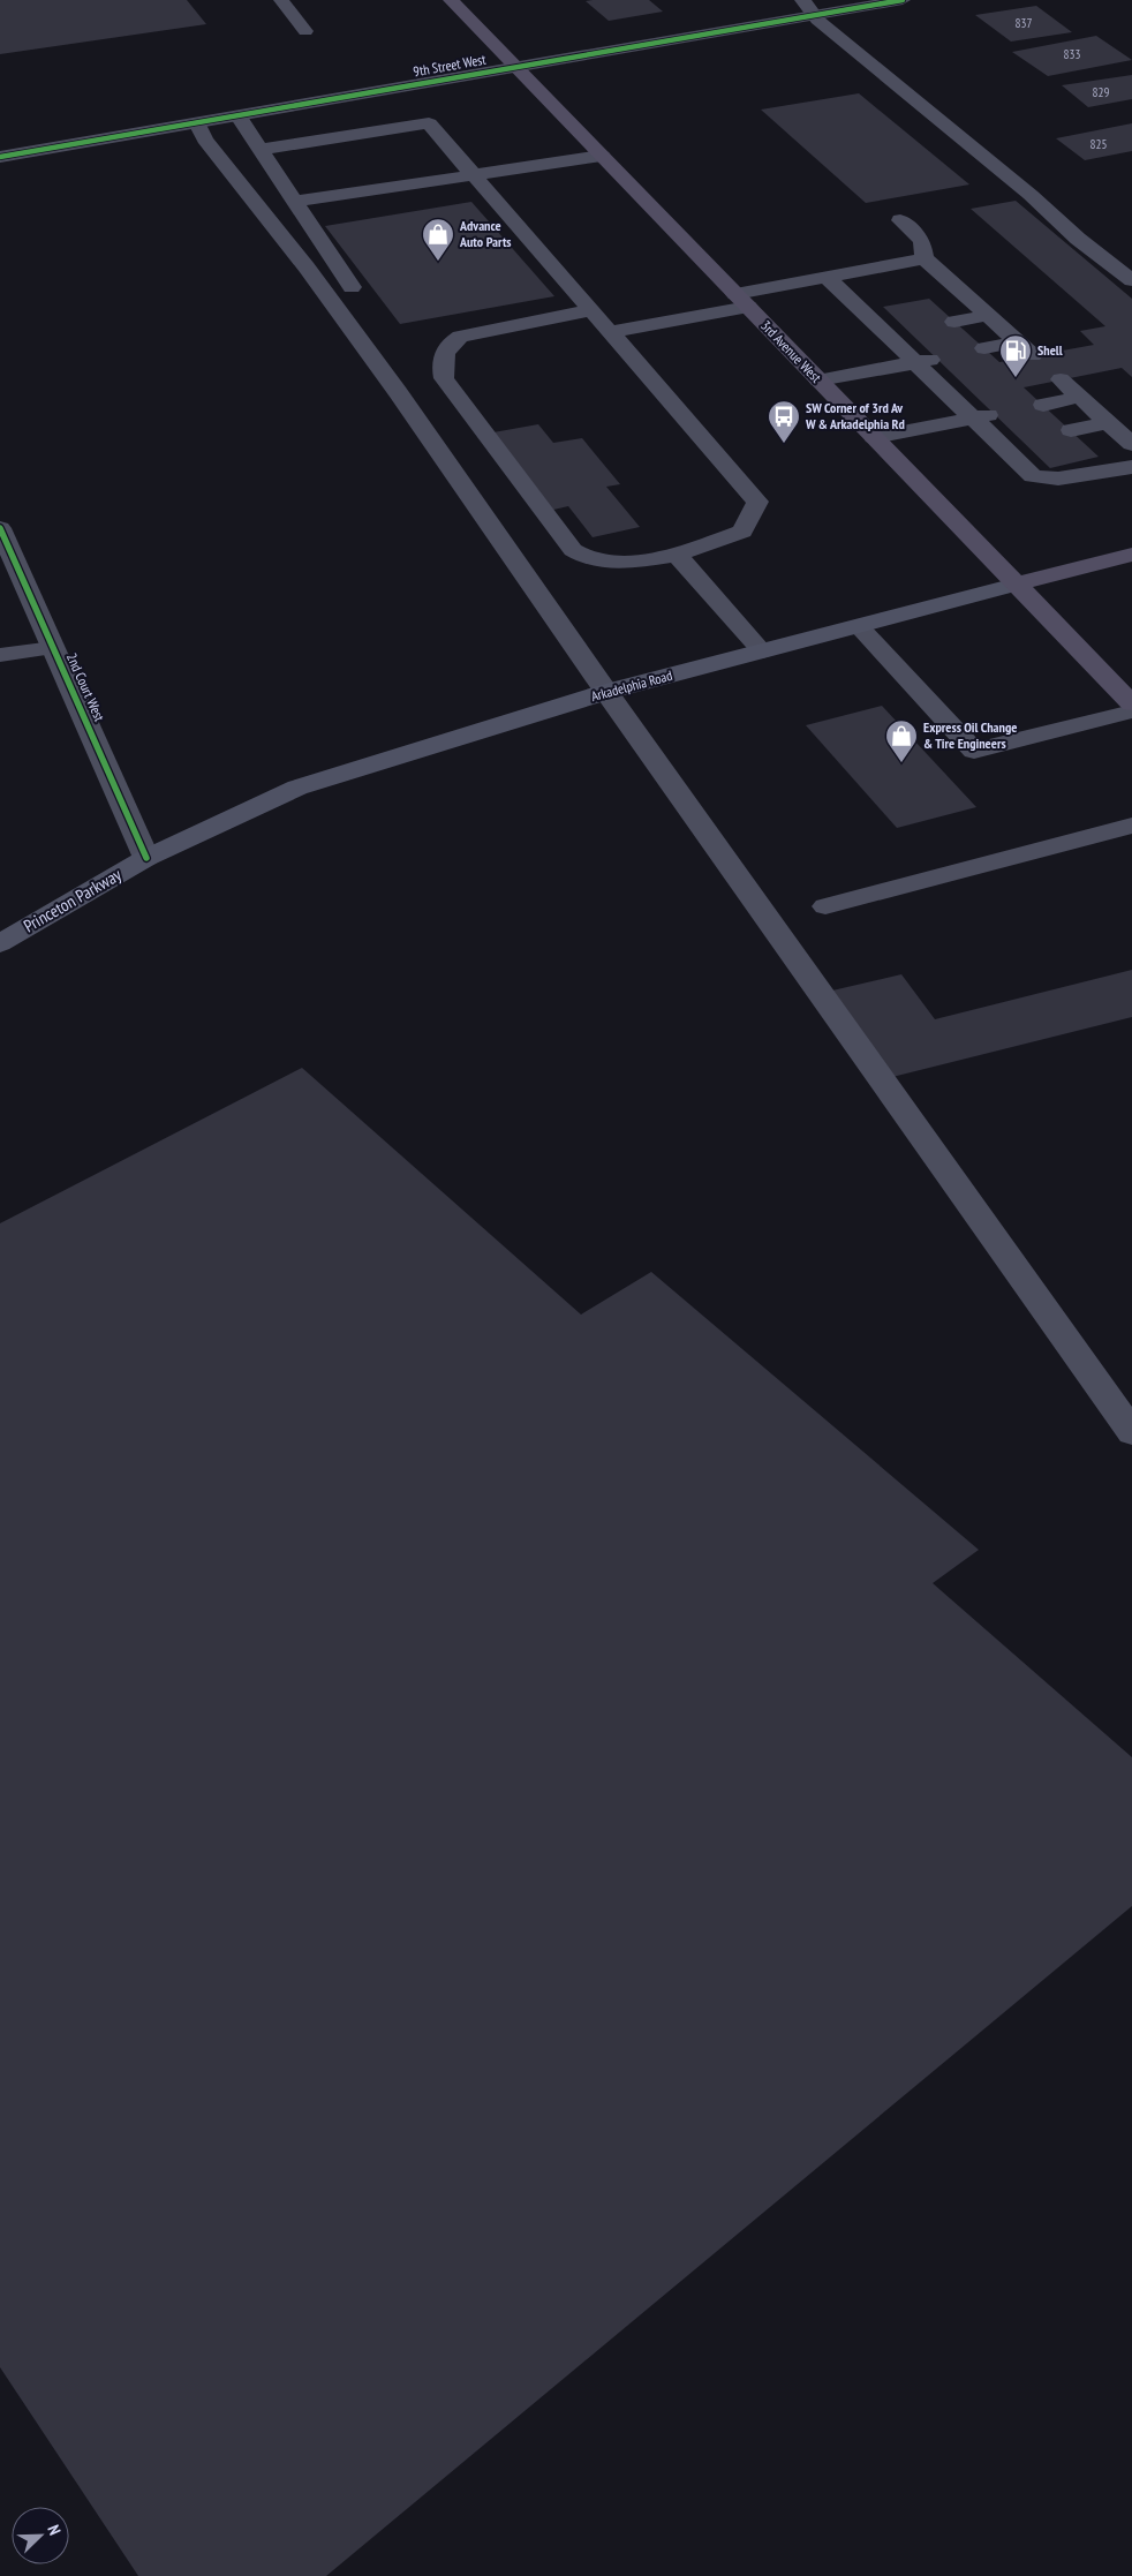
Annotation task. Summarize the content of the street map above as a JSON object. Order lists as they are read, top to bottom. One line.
{"streets":{"main road":["3rd Avenue West","Arkadelphia Road","Princeton Parkway"],"street":["9th Street West","2nd Court West"]},"crossings":[["9th Street West","3rd Avenue West"],["3rd Avenue West","Arkadelphia Road"],["Arkadelphia Road","2nd Court West"],["Arkadelphia Road","Princeton Parkway"],["2nd Court West","Princeton Parkway"]],"places":{"shop":["Advance Auto Parts","Express Oil Change & Tire Engineers"],"fuel station":["Shell"],"bus stop":["SW Corner of 3rd Av W & Arkadelphia Rd"]},"house_numbers":["837","833","829","825"],"north":"top right"}
